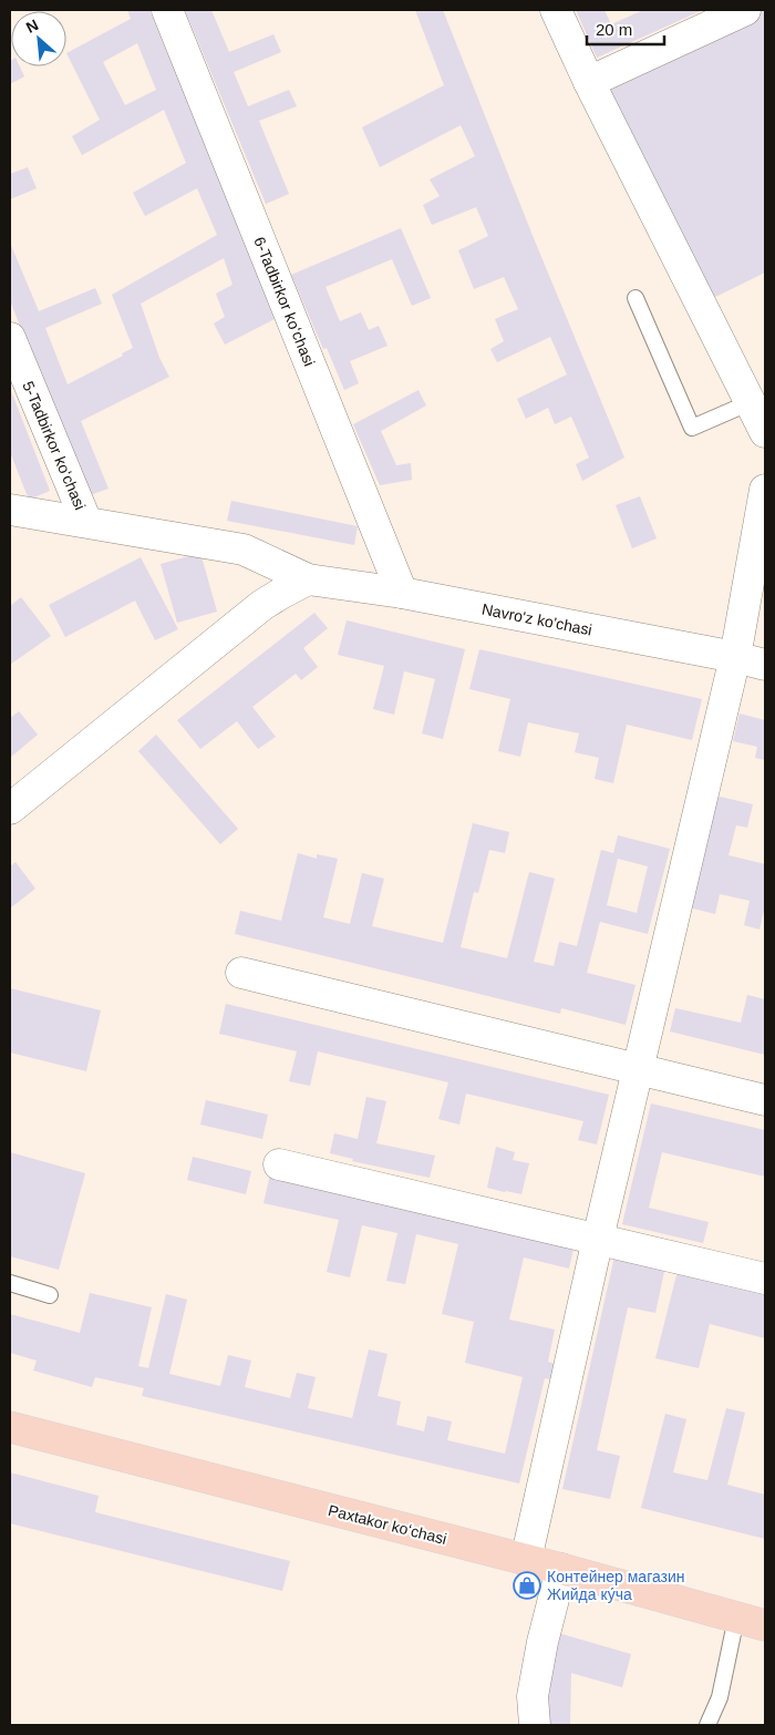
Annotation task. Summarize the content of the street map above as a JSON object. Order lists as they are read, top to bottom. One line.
{"streets":{"main road":["Paxtakor koʻchasi"],"street":["6-Tadbirkor koʻchasi","5-Tadbirkor koʻchasi","Navro'z ko'chasi"]},"crossings":[["6-Tadbirkor koʻchasi","Navro'z ko'chasi"],["5-Tadbirkor koʻchasi","Navro'z ko'chasi"]],"places":{"shop":["Контейнер магазин Жийда ку́ча"]},"scale_bar":"20 m","north":"top left"}
